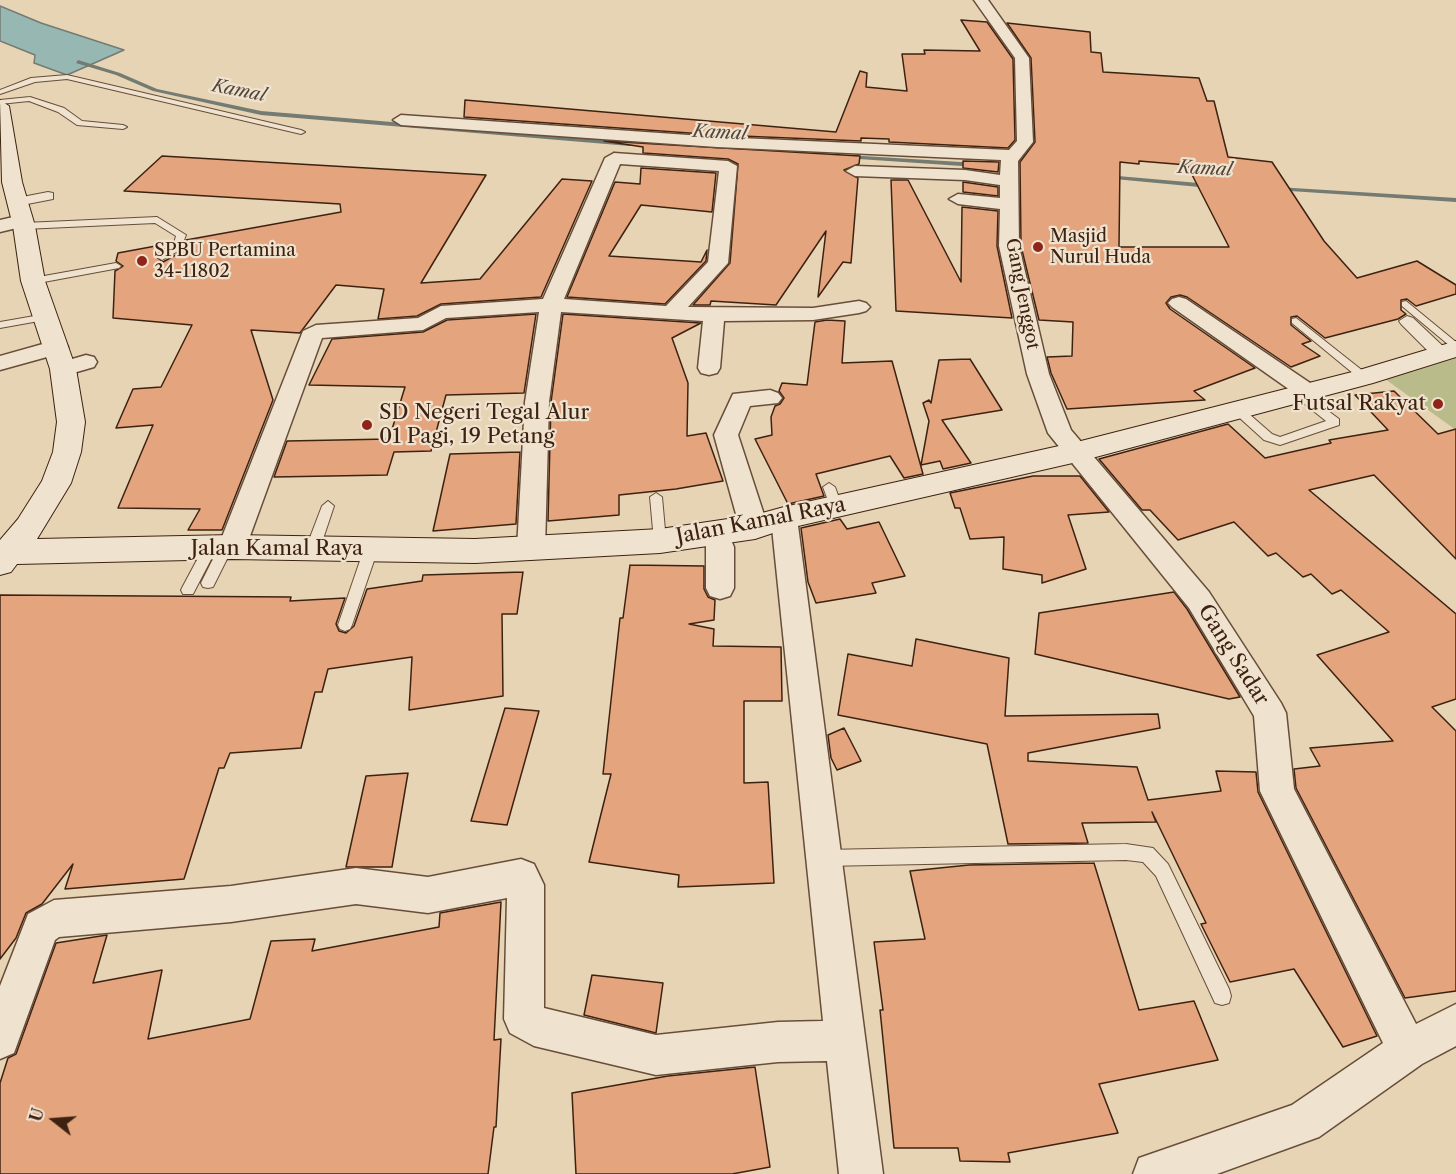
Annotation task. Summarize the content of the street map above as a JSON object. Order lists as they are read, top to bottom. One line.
{"streets":{"main road":["Jalan Kamal Raya"],"street":["Gang Jenggot","Gang Sadar"]},"crossings":[["Gang Jenggot","Jalan Kamal Raya"],["Gang Jenggot","Gang Sadar"],["Jalan Kamal Raya","Gang Sadar"]],"water":["Kamal"],"places":["Masjid Nurul Huda","SPBU Pertamina 34-11802","Futsal Rakyat","SD Negeri Tegal Alur 01 Pagi, 19 Petang"],"north":"left"}
